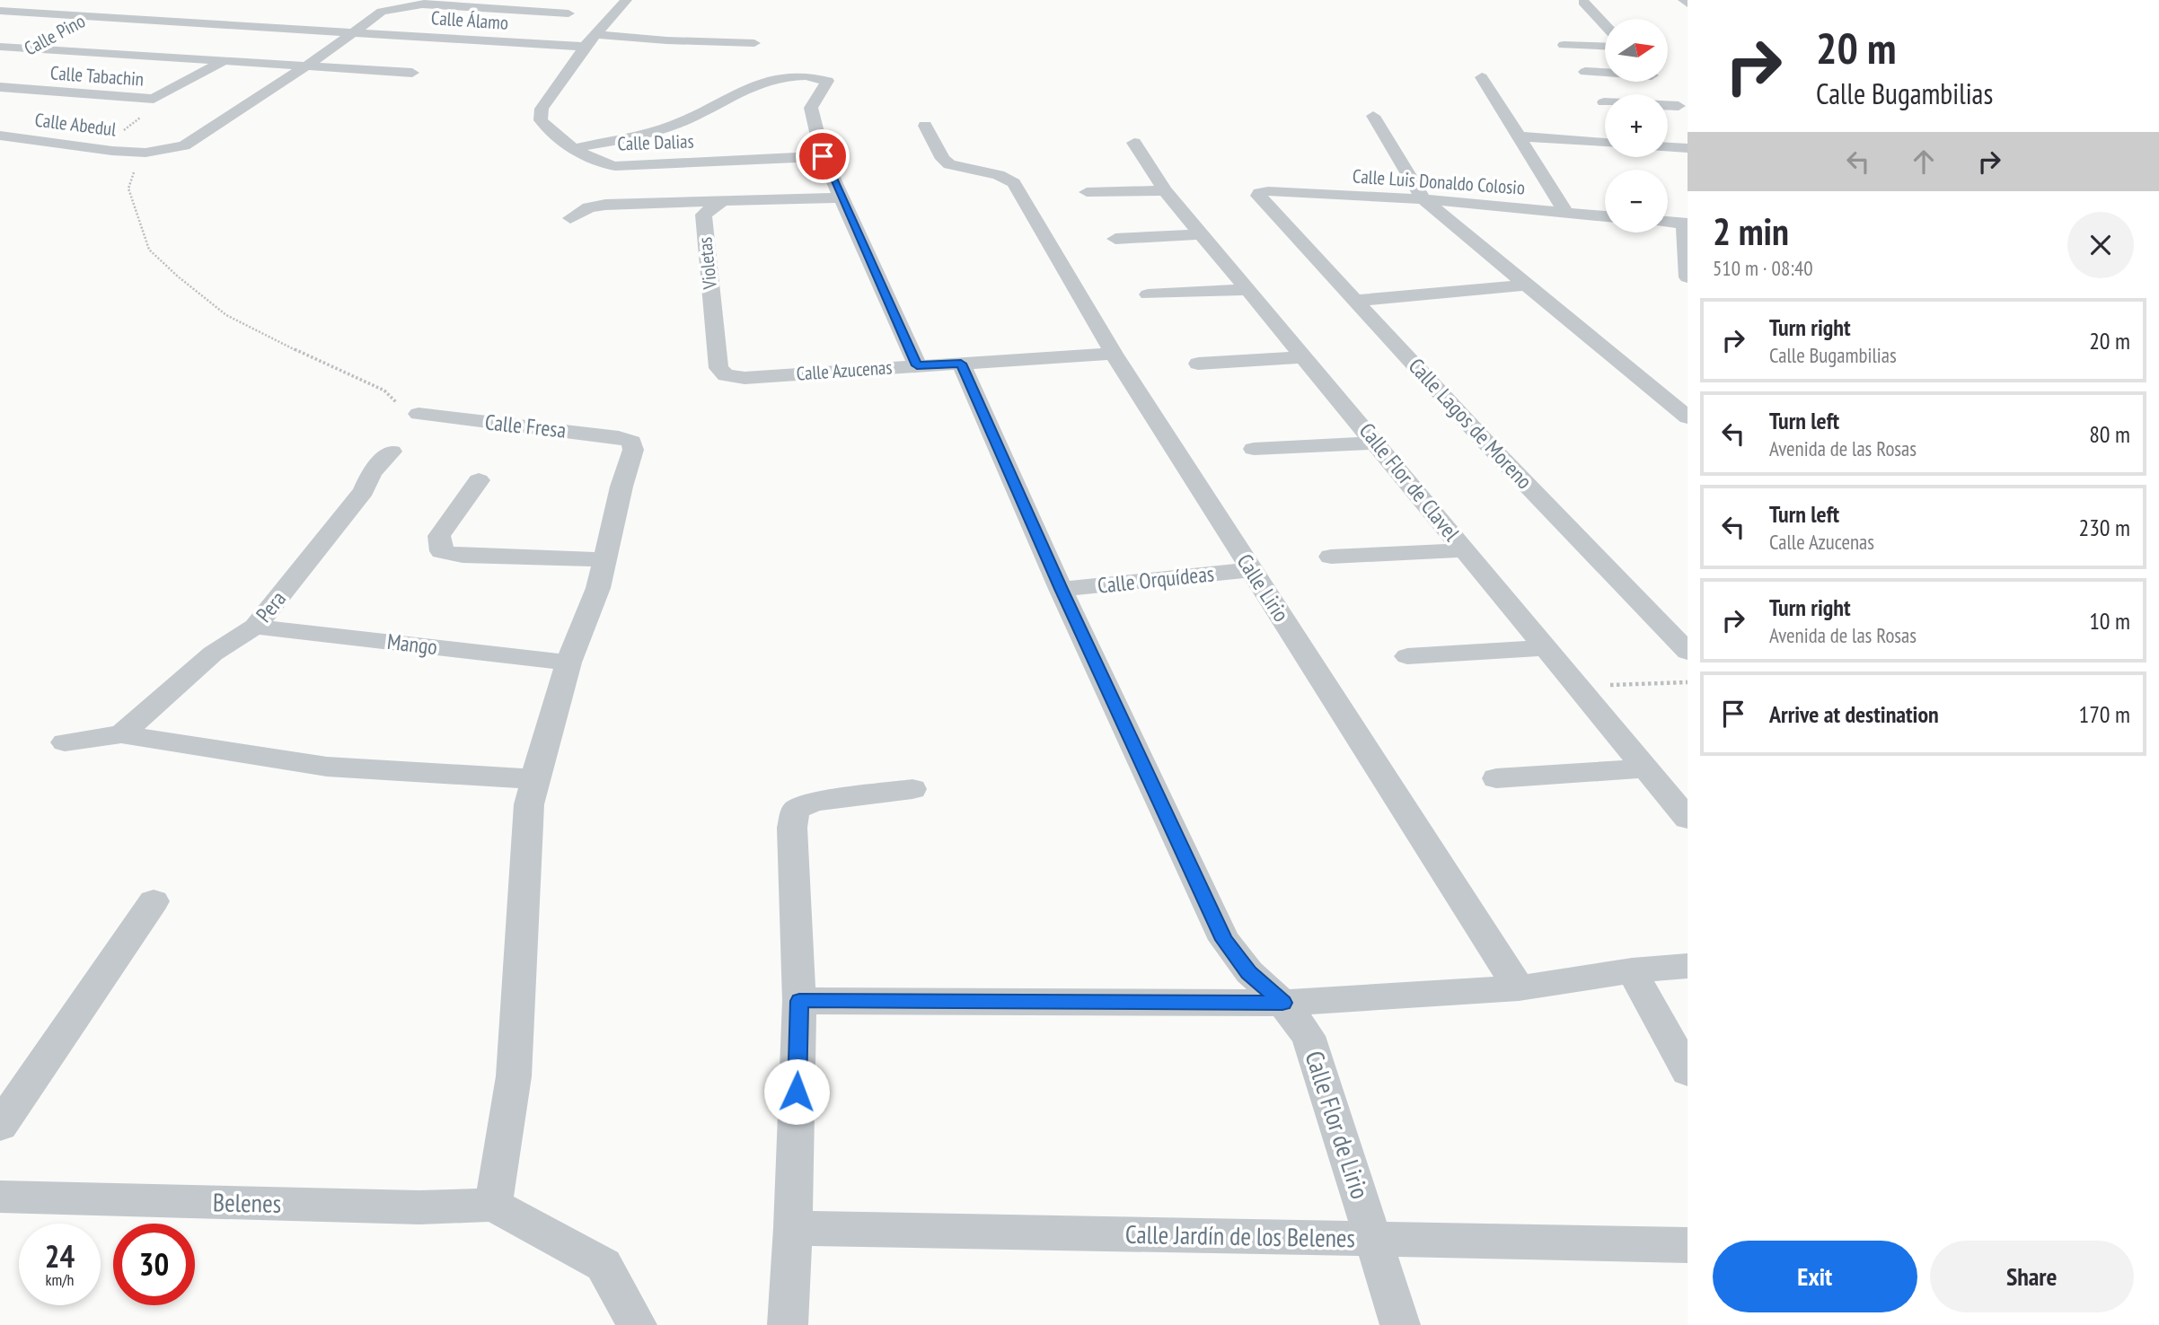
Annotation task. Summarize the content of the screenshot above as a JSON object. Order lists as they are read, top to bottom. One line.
{"streets":{"street":["Calle Álamo","Calle Pino","Calle Tabachin","Calle Abedul","Calle Dalias","Calle Luis Donaldo Colosio","Violetas","Calle Azucenas","Calle Lagos de Moreno","Calle Fresa","Calle Flor de Clavel","Calle Orquídeas","Calle Lirio","Pera","Mango","Calle Flor de Lirio","Belenes","Calle Jardín de los Belenes"]},"crossings":[["Calle Álamo","Calle Pino"],["Calle Álamo","Calle Abedul"],["Calle Álamo","Calle Dalias"],["Calle Pino","Calle Tabachin"],["Calle Luis Donaldo Colosio","Calle Lagos de Moreno"],["Violetas","Calle Azucenas"],["Calle Azucenas","Calle Lirio"],["Calle Azucenas","Calle Flor de Lirio"],["Calle Orquídeas","Calle Lirio"],["Calle Orquídeas","Calle Flor de Lirio"],["Pera","Mango"],["Calle Flor de Lirio","Calle Jardín de los Belenes"]],"north":"right","page":{"turn":["20 m","Calle Bugambilias"],"map_buttons":["+","−"],"heading":["2 min","510 m · 08:40"],"list":[{"name":"Turn right","note":"Calle Bugambilias","value":"20 m"},{"name":"Turn left","note":"Avenida de las Rosas","value":"80 m"},{"name":"Turn left","note":"Calle Azucenas","value":"230 m"},{"name":"Turn right","note":"Avenida de las Rosas","value":"10 m"},{"name":"Arrive at destination","value":"170 m"}],"speed":"24 km/h","limit":"30","buttons":["Exit","Share"]}}
